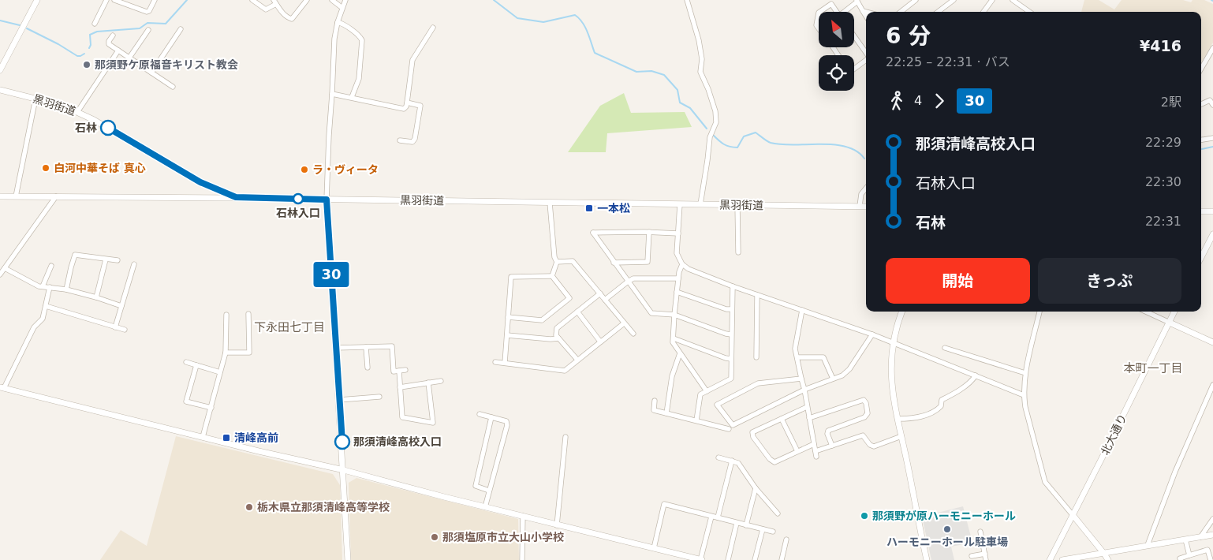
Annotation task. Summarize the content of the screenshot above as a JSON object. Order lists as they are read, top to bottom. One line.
{"streets":{"street":["黒羽街道","北大通り"]},"districts":["下永田七丁目","本町一丁目"],"places":{"other":["那須野ケ原福音キリスト教会","石林","白河中華そば 真心","ラ・ヴィータ","石林入口","那須清峰高校入口","栃木県立那須清峰高等学校","那須野が原ハーモニーホール","ハーモニーホール駐車場","那須塩原市立大山小学校"],"transit":["一本松","清峰高前"]},"lines":["bus line 30"],"north":"top left","page":{"on_map":"30","heading":["6 分","22:25 – 22:31 · バス","¥416"],"legs":["4","30","2駅"],"list":[{"name":"那須清峰高校入口","value":"22:29"},{"name":"石林入口","value":"22:30"},{"name":"石林","value":"22:31"}],"buttons":["開始","きっぷ"]}}
